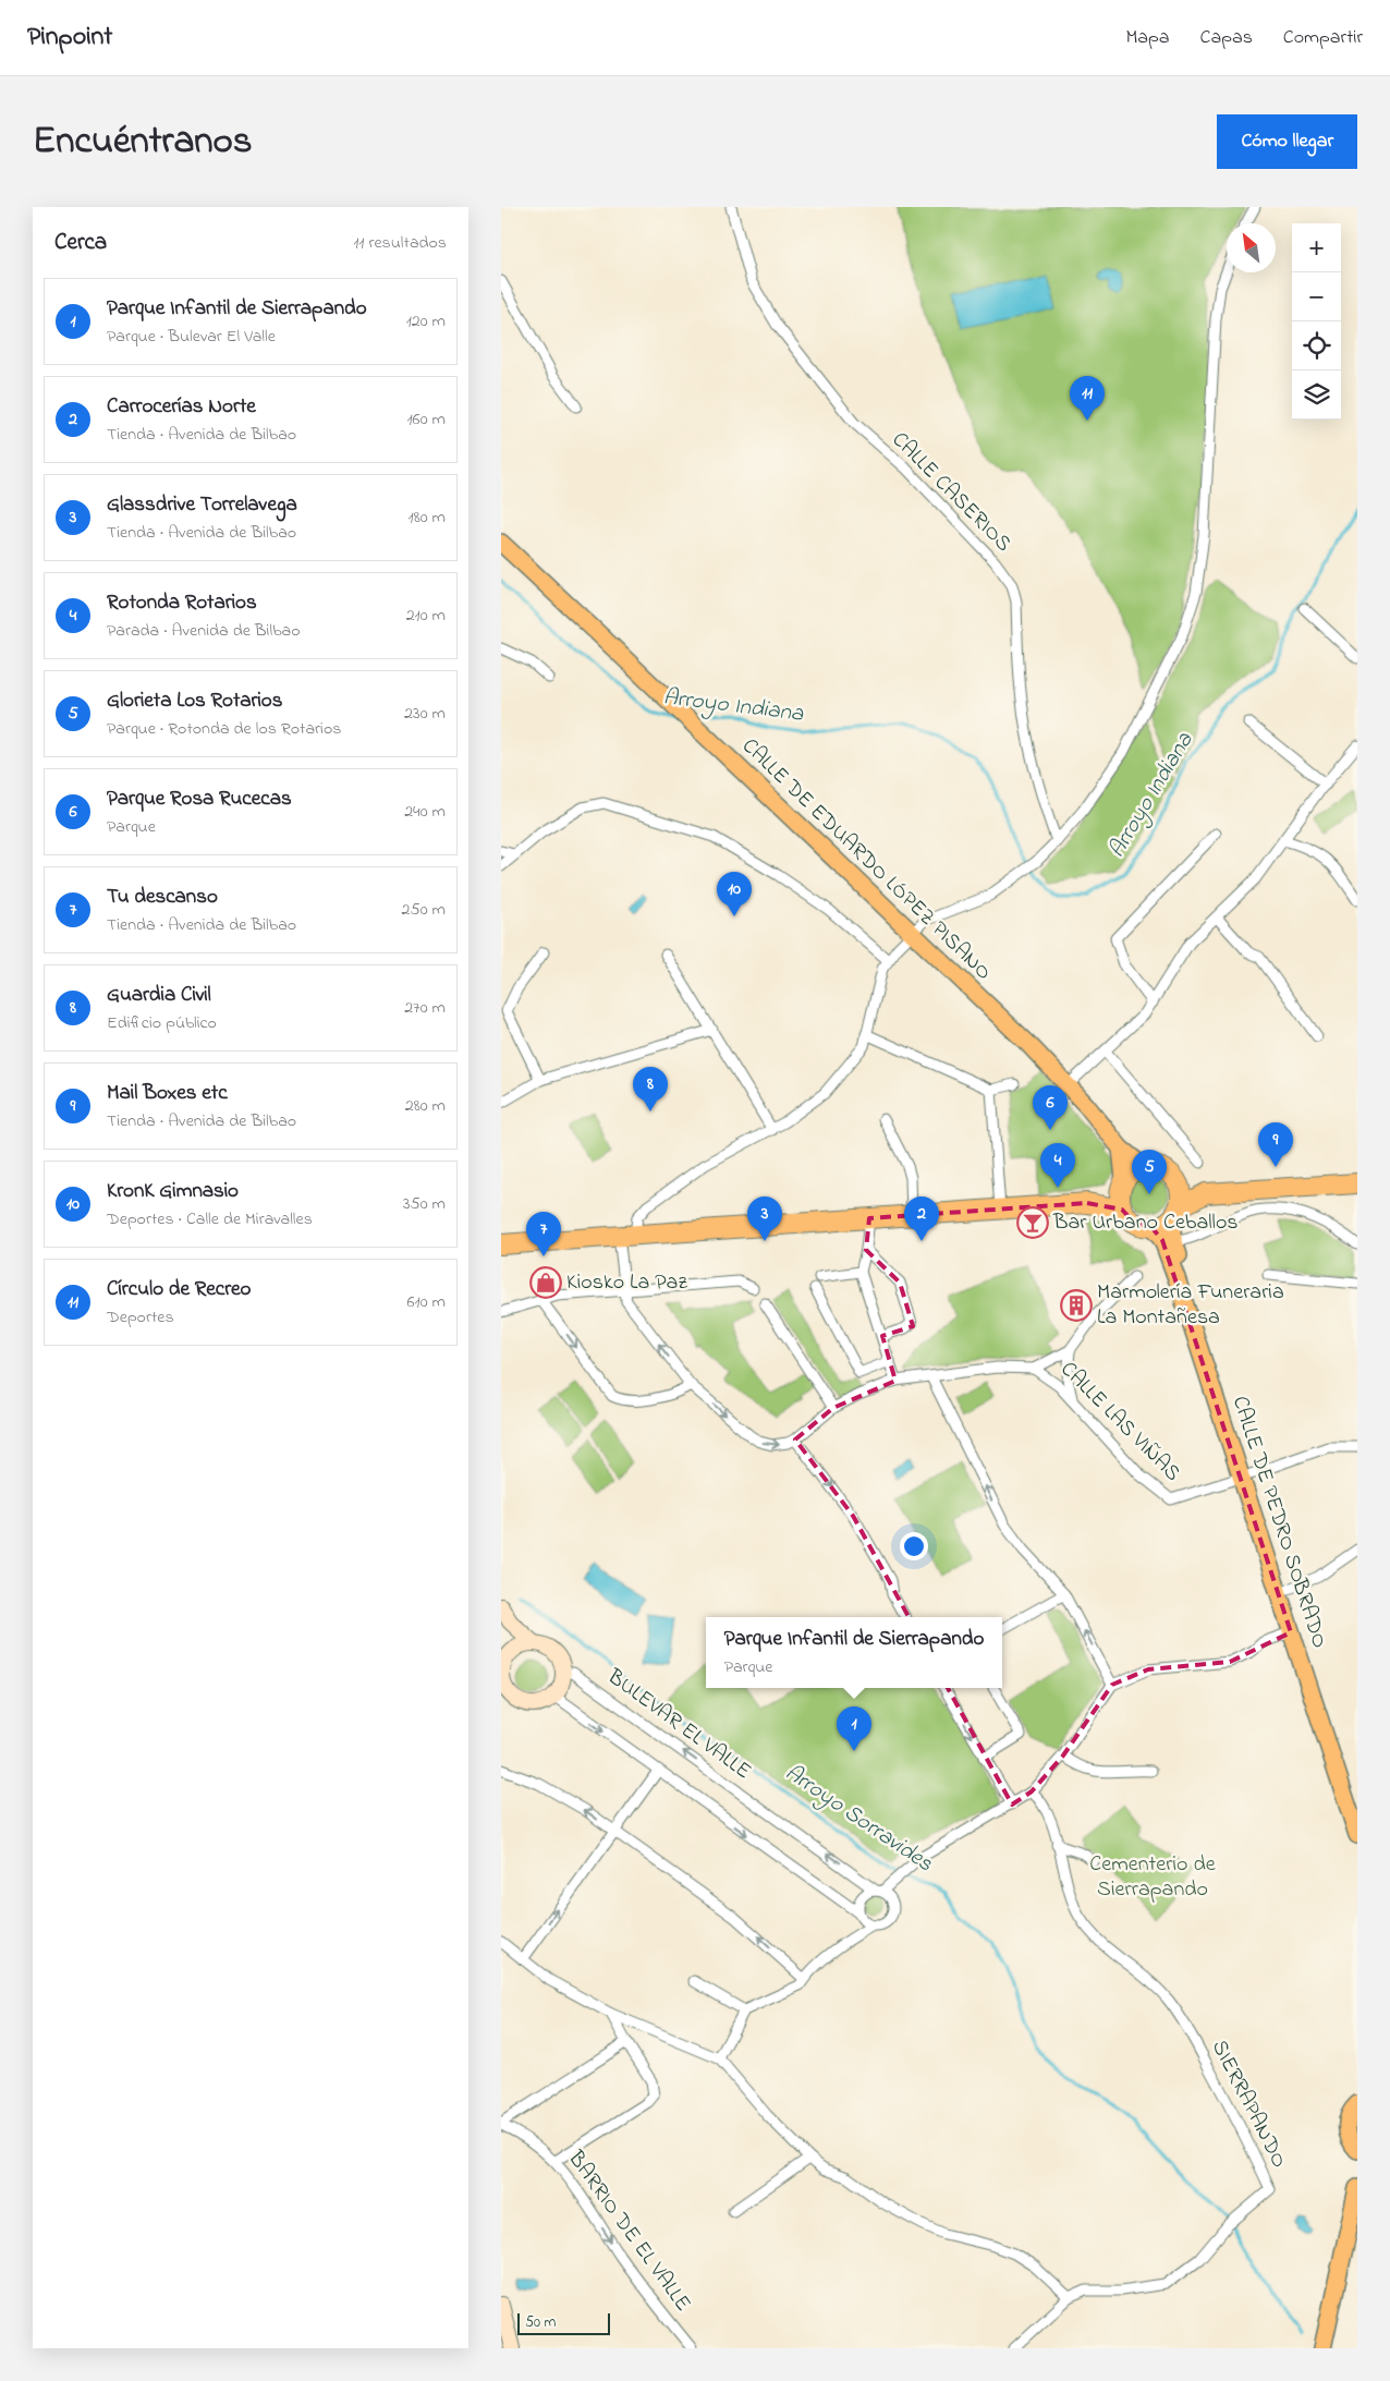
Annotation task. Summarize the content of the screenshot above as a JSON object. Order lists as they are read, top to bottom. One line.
{"streets":{"main road":["CALLE DE EDUARDO LÓPEZ PISANO","CALLE DE PEDRO SOBRADO"],"street":["CALLE CASERIOS","CALLE LAS VIÑAS","BULEVAR EL VALLE","SIERRAPANDO","BARRIO DE EL VALLE"]},"crossings":[["CALLE DE EDUARDO LÓPEZ PISANO","CALLE DE PEDRO SOBRADO"],["CALLE LAS VIÑAS","CALLE DE PEDRO SOBRADO"]],"one_way":["BARRIO DE EL VALLE"],"water":["Arroyo Indiana","Arroyo Sorravides"],"parks":["Cementerio de Sierrapando"],"places":{"bar":["Bar Urbano Ceballos"],"shop":["Kiosko La Paz"],"building":["Marmolería Funeraria La Montañesa"]},"scale_bar":"50 m","north":"top left","page":{"header":"Pinpoint","nav":["Mapa","Capas","Compartir"],"title":"Encuéntranos","buttons":"Cómo llegar","heading":["Cerca","11 resultados"],"map_buttons":["+","−"],"list":[{"mark":"1","name":"Parque Infantil de Sierrapando","note":"Parque · Bulevar El Valle","value":"120 m"},{"mark":"2","name":"Carrocerías Norte","note":"Tienda · Avenida de Bilbao","value":"160 m"},{"mark":"3","name":"Glassdrive Torrelavega","note":"Tienda · Avenida de Bilbao","value":"180 m"},{"mark":"4","name":"Rotonda Rotarios","note":"Parada · Avenida de Bilbao","value":"210 m"},{"mark":"5","name":"Glorieta Los Rotarios","note":"Parque · Rotonda de los Rotarios","value":"230 m"},{"mark":"6","name":"Parque Rosa Rucecas","note":"Parque","value":"240 m"},{"mark":"7","name":"Tu descanso","note":"Tienda · Avenida de Bilbao","value":"250 m"},{"mark":"8","name":"Guardia Civil","note":"Edificio público","value":"270 m"},{"mark":"9","name":"Mail Boxes etc","note":"Tienda · Avenida de Bilbao","value":"280 m"},{"mark":"10","name":"KronK Gimnasio","note":"Deportes · Calle de Miravalles","value":"350 m"},{"mark":"11","name":"Círculo de Recreo","note":"Deportes","value":"610 m"}],"pins":["11","10","8","6","9","4","5","2","3","7","1"],"popup":["Parque Infantil de Sierrapando","Parque"],"scale":"50 m"}}
